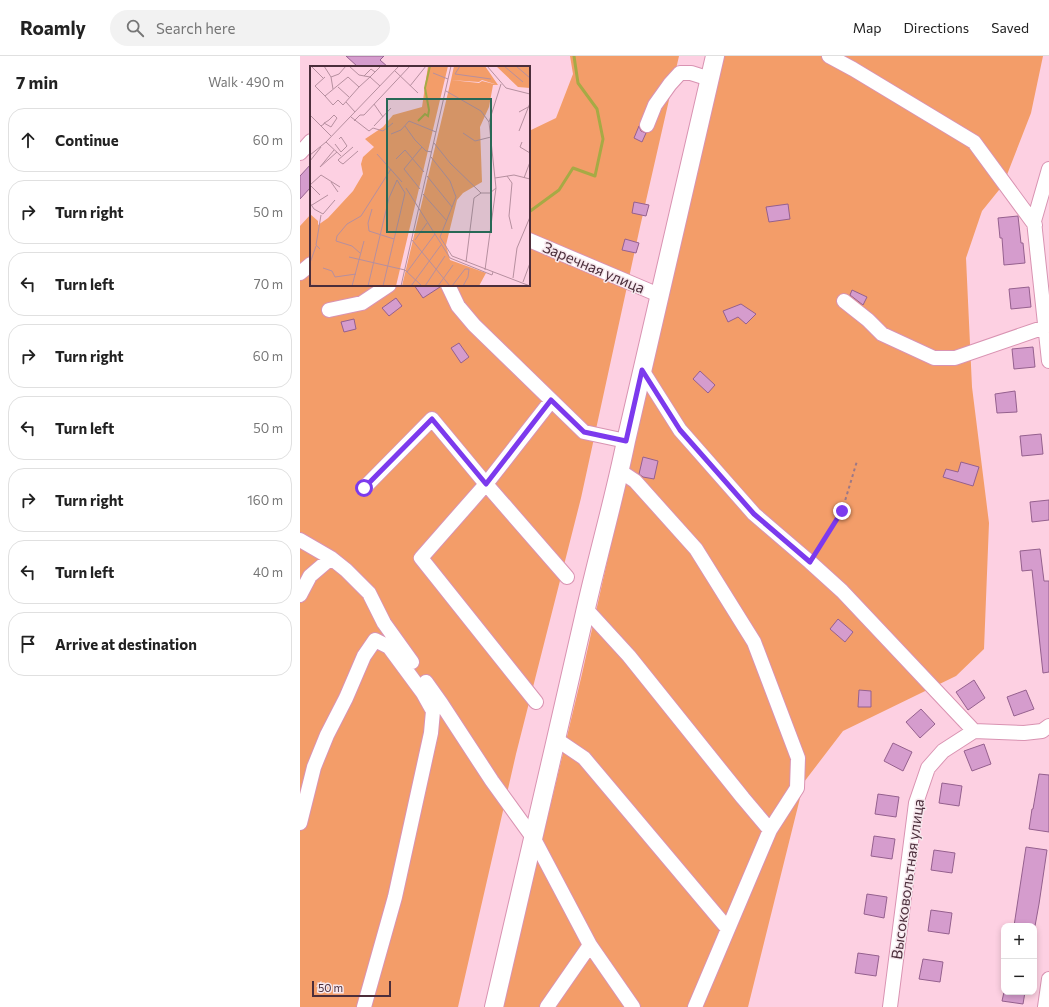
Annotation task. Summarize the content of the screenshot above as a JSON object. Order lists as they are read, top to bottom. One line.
{"streets":{"street":["Заречная улица","Высоковольтная улица"]},"scale_bar":"50 m","page":{"header":"Roamly","search":"Search here","nav":["Map","Directions","Saved"],"heading":["7 min","Walk · 490 m"],"list":[["Continue","60 m"],["Turn right","50 m"],["Turn left","70 m"],["Turn right","60 m"],["Turn left","50 m"],["Turn right","160 m"],["Turn left","40 m"],"Arrive at destination"],"map_buttons":["+","−"],"scale":"50 m"}}
